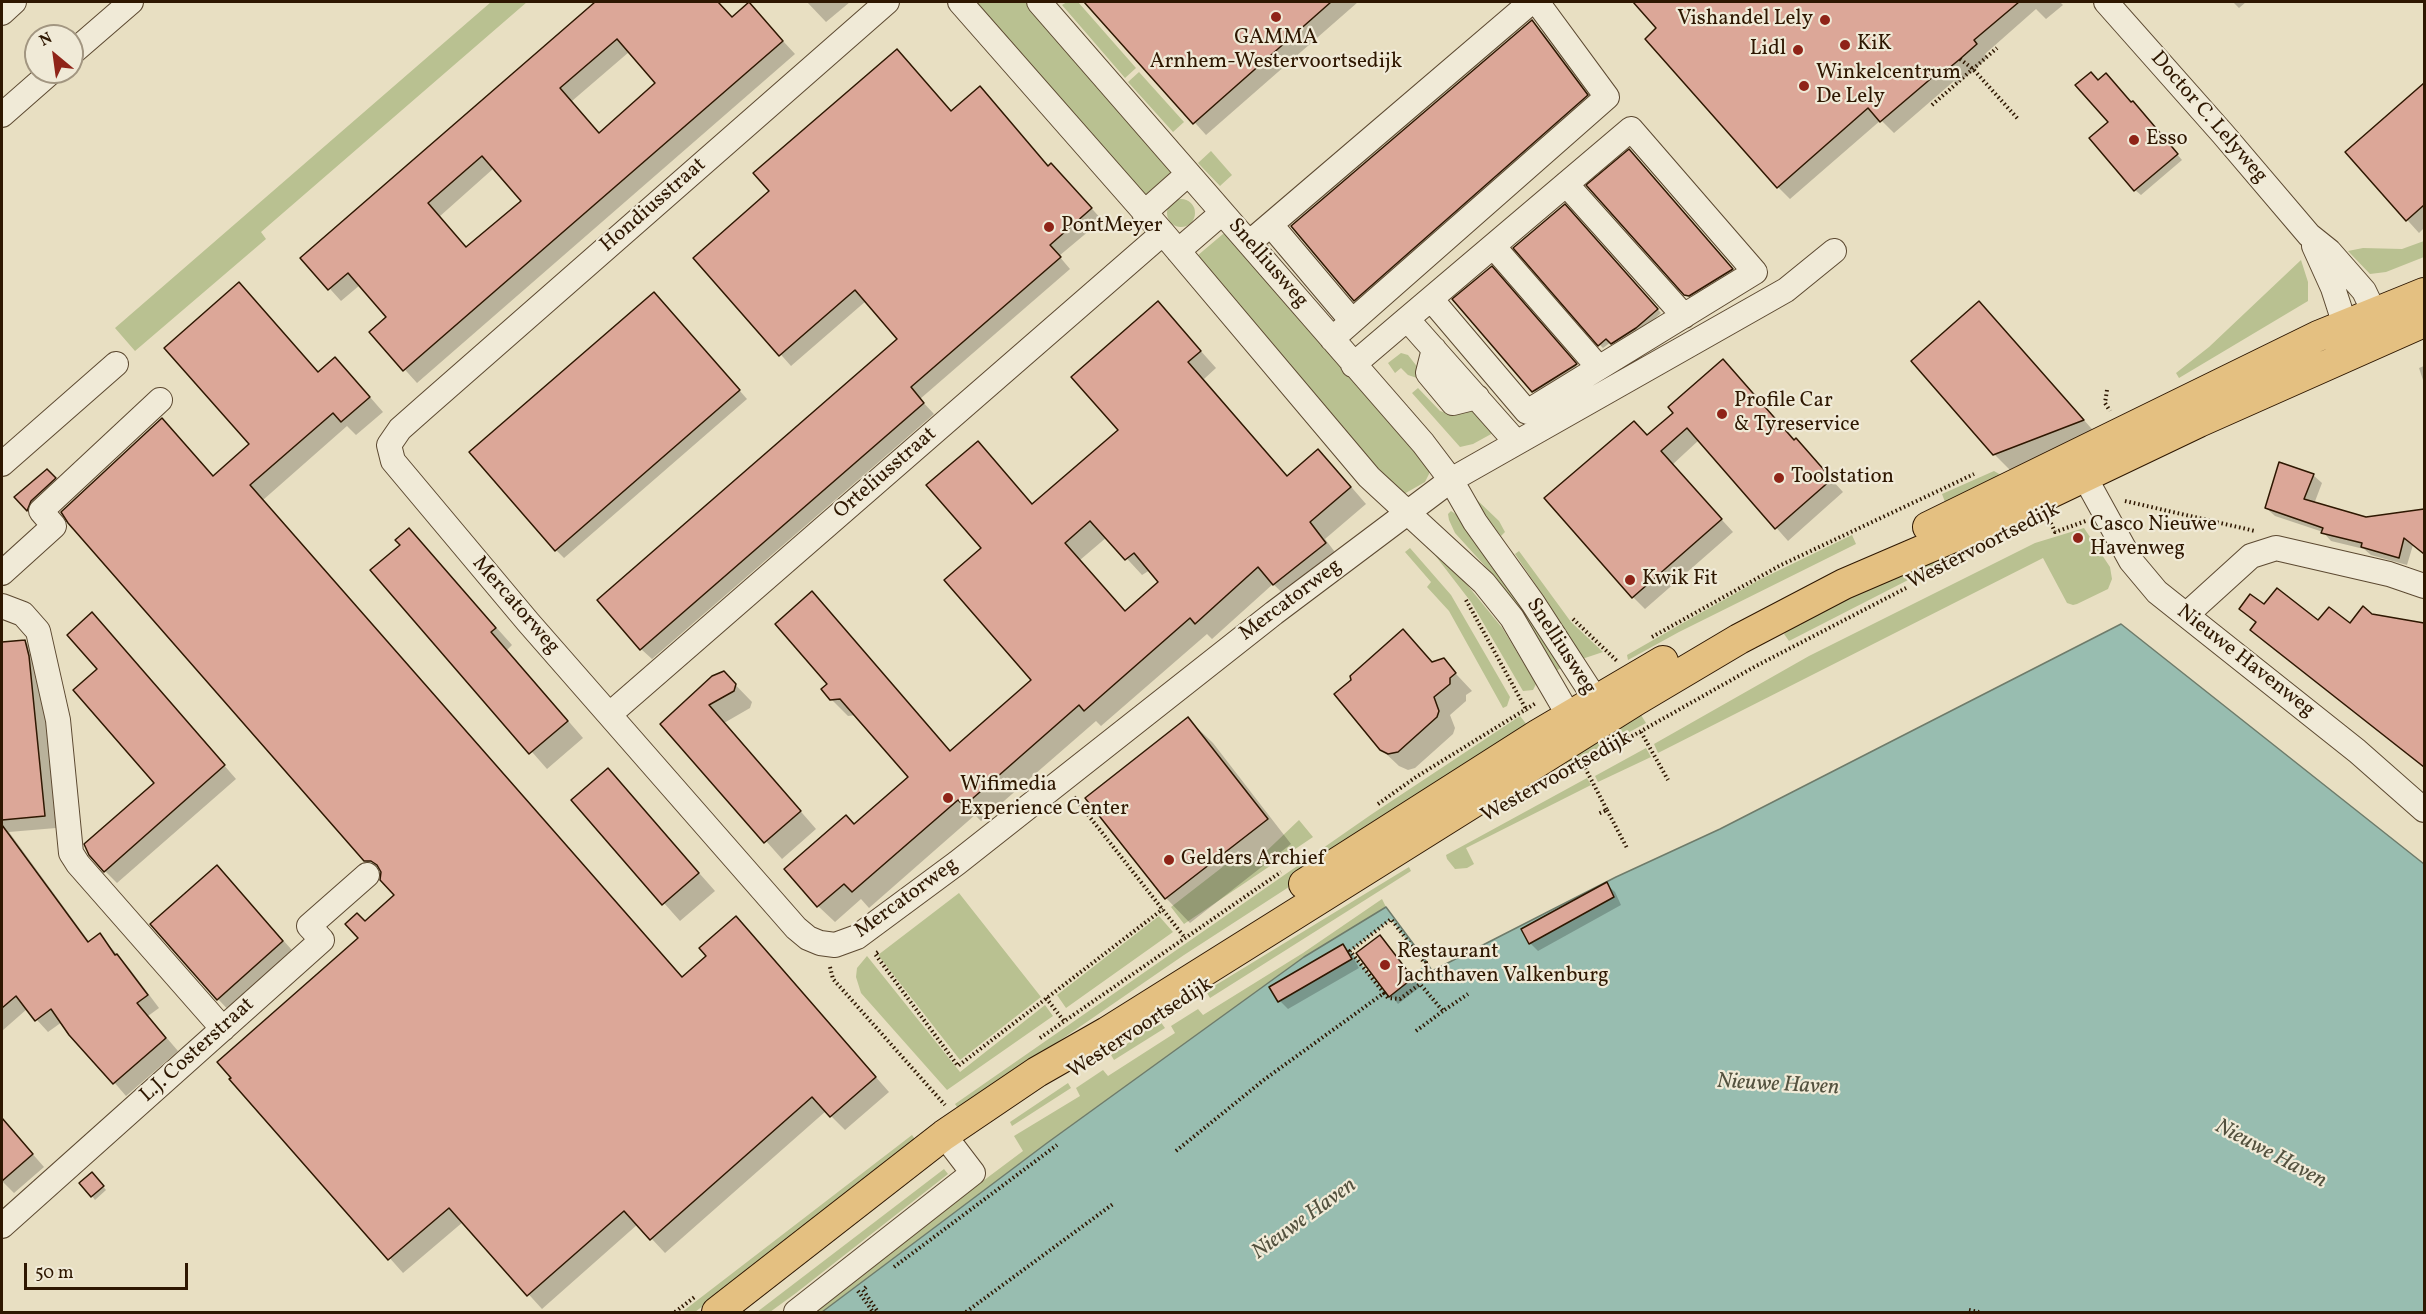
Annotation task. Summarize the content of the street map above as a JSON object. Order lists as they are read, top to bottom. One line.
{"streets":{"main road":["Westervoortsedijk"],"street":["Doctor C. Lelyweg","Hondiusstraat","Snelliusweg","Orteliusstraat","Mercatorweg","Nieuwe Havenweg","L.J. Costerstraat"]},"crossings":[["Doctor C. Lelyweg","Westervoortsedijk"],["Hondiusstraat","Mercatorweg"],["Snelliusweg","Orteliusstraat"],["Snelliusweg","Westervoortsedijk"],["Snelliusweg","Mercatorweg"],["Orteliusstraat","Mercatorweg"],["Westervoortsedijk","Nieuwe Havenweg"]],"water":["Nieuwe Haven"],"places":["GAMMA Arnhem-Westervoortsedijk","Vishandel Lely","KiK","Lidl","Winkelcentrum De Lely","Esso","PontMeyer","Profile Car & Tyreservice","Toolstation","Casco Nieuwe Havenweg","Kwik Fit","Wifimedia Experience Center","Gelders Archief","Restaurant Jachthaven Valkenburg"],"scale_bar":"50 m","north":"top left"}
